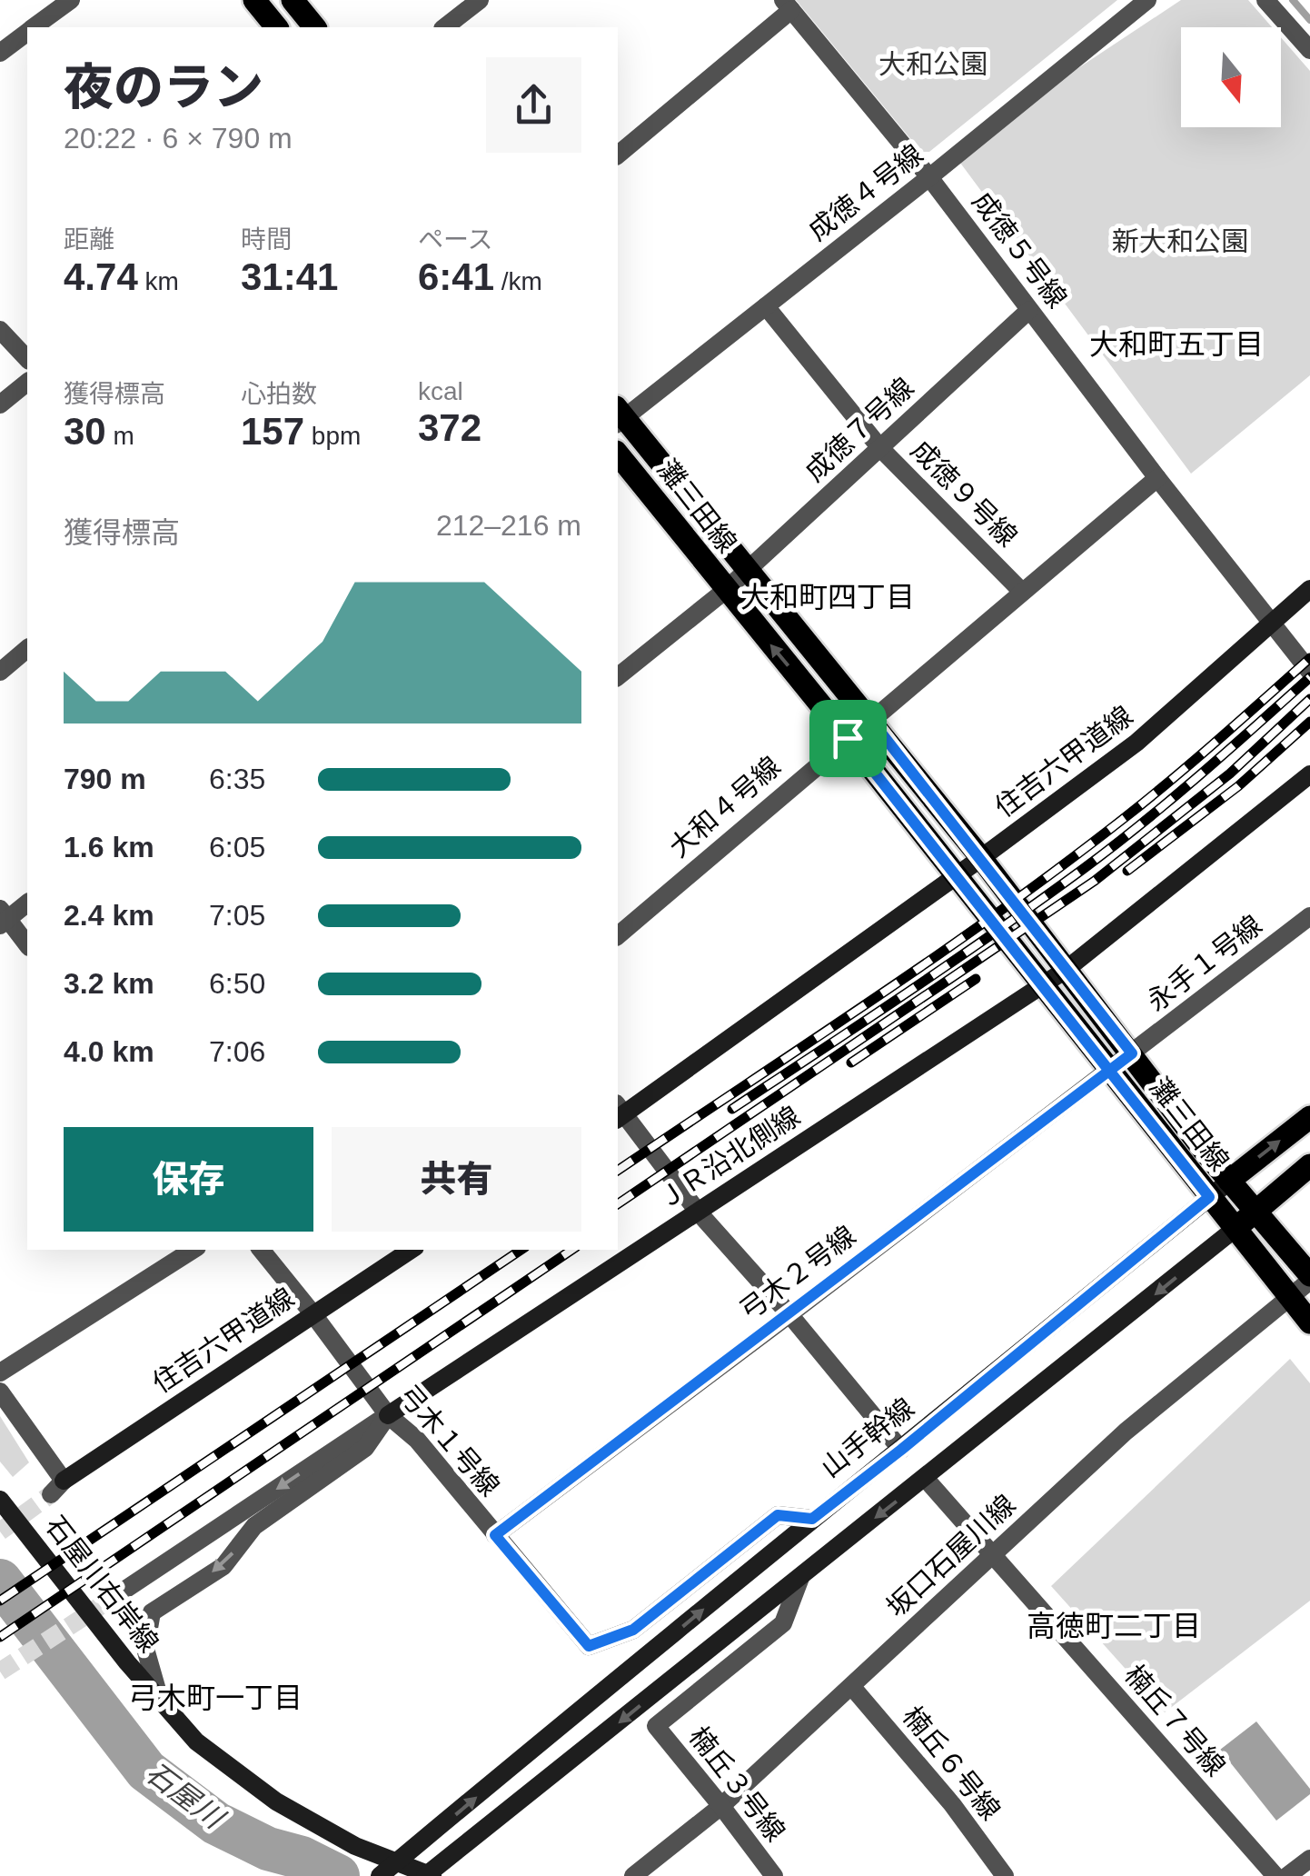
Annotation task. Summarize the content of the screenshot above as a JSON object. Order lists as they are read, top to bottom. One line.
{"streets":{"main road":["灘三田線","山手幹線"],"street":["成徳４号線","成徳５号線","成徳７号線","成徳９号線","住吉六甲道線","大和４号線","永手１号線","ＪＲ沿北側線","弓木２号線","弓木１号線","坂口石屋川線","石屋川右岸線","楠丘７号線","楠丘６号線","楠丘３号線"]},"crossings":[["成徳４号線","成徳５号線"],["成徳４号線","成徳９号線"],["成徳４号線","灘三田線"],["成徳５号線","成徳７号線"],["成徳５号線","住吉六甲道線"],["成徳５号線","大和４号線"],["成徳７号線","成徳９号線"],["成徳７号線","灘三田線"],["成徳９号線","大和４号線"],["灘三田線","住吉六甲道線"],["灘三田線","大和４号線"],["灘三田線","永手１号線"],["灘三田線","ＪＲ沿北側線"],["灘三田線","弓木２号線"],["灘三田線","山手幹線"],["灘三田線","坂口石屋川線"],["住吉六甲道線","弓木１号線"],["永手１号線","弓木２号線"],["ＪＲ沿北側線","弓木１号線"],["弓木２号線","弓木１号線"],["山手幹線","弓木１号線"],["山手幹線","石屋川右岸線"],["坂口石屋川線","楠丘７号線"],["坂口石屋川線","楠丘６号線"],["坂口石屋川線","楠丘３号線"]],"one_way":["山手幹線"],"districts":["大和町五丁目","大和町四丁目","高徳町二丁目","弓木町一丁目"],"water":["石屋川"],"parks":["大和公園","新大和公園"],"north":"bottom","page":{"heading":["夜のラン","20:22 · 6 × 790 m"],"stats":[["距離","4.74 km"],["時間","31:41"],["ペース","6:41 /km"],["獲得標高","30 m"],["心拍数","157 bpm"],["kcal","372"]],"chart":["獲得標高","212–216 m"],"list":[{"name":"790 m","note":"6:35"},{"name":"1.6 km","note":"6:05"},{"name":"2.4 km","note":"7:05"},{"name":"3.2 km","note":"6:50"},{"name":"4.0 km","note":"7:06"}],"buttons":["保存","共有"]}}
